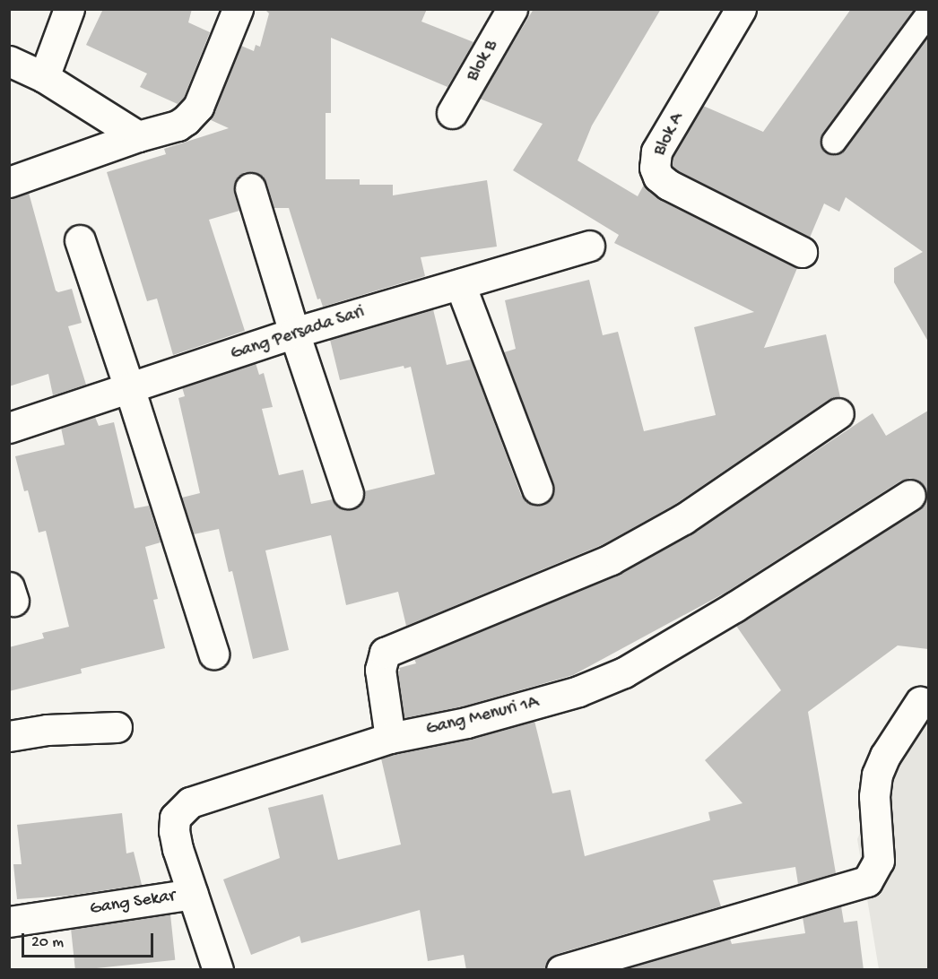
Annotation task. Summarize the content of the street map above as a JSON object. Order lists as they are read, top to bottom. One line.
{"streets":{"street":["Blok B","Blok A","Gang Persada Sari","Gang Menuri 1A","Gang Sekar"]},"crossings":[["Gang Menuri 1A","Gang Sekar"]],"scale_bar":"20 m"}
